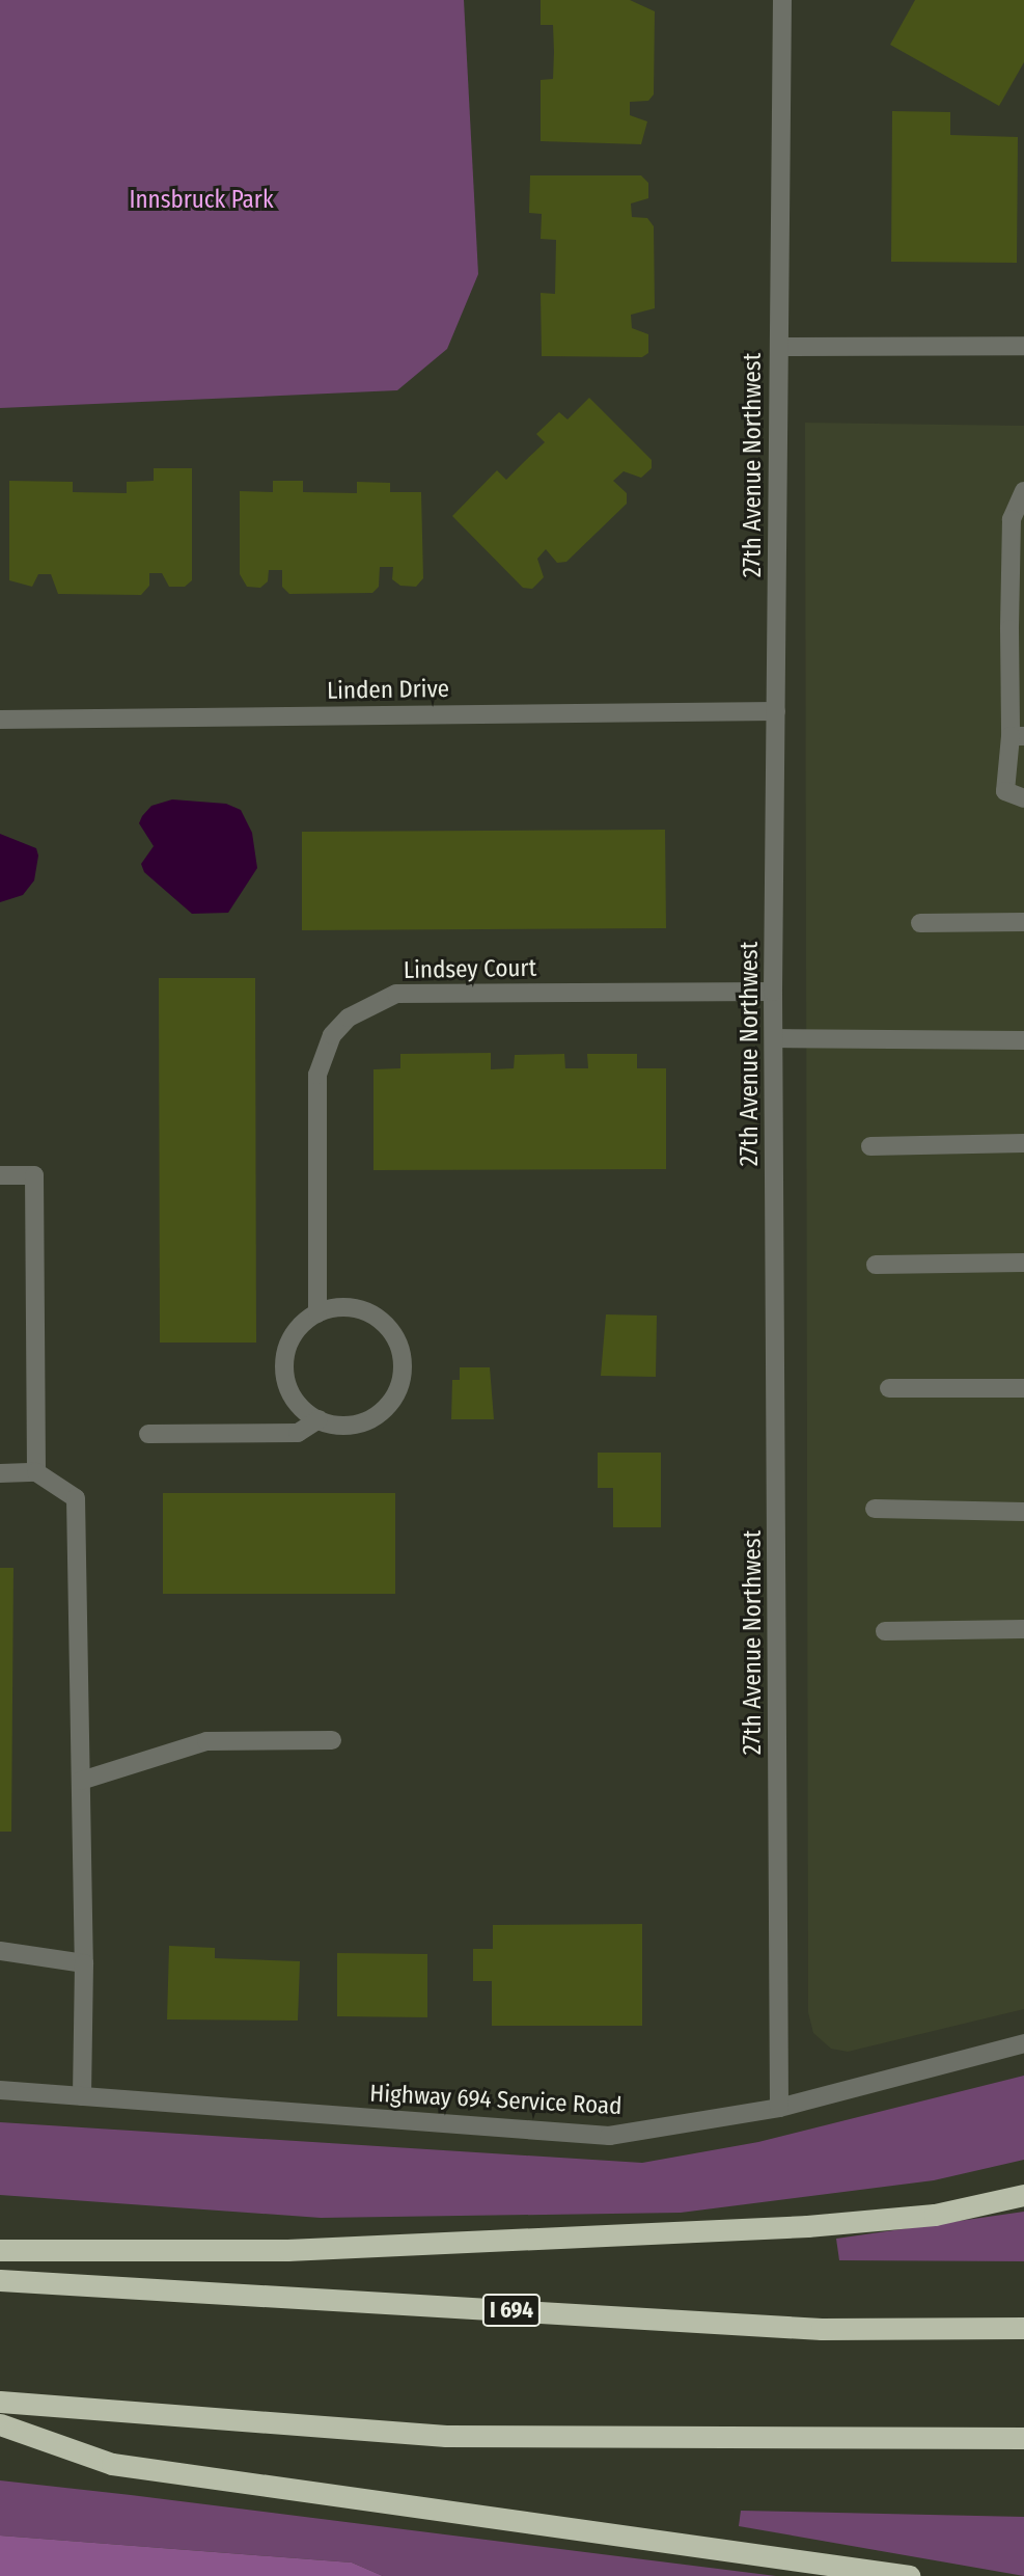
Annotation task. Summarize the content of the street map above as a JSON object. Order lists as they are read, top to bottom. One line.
{"streets":{"highway":["I 694"],"street":["27th Avenue Northwest","Linden Drive","Lindsey Court","Highway 694 Service Road"]},"crossings":[["27th Avenue Northwest","Linden Drive"],["27th Avenue Northwest","Lindsey Court"],["27th Avenue Northwest","Highway 694 Service Road"]],"parks":["Innsbruck Park"]}
